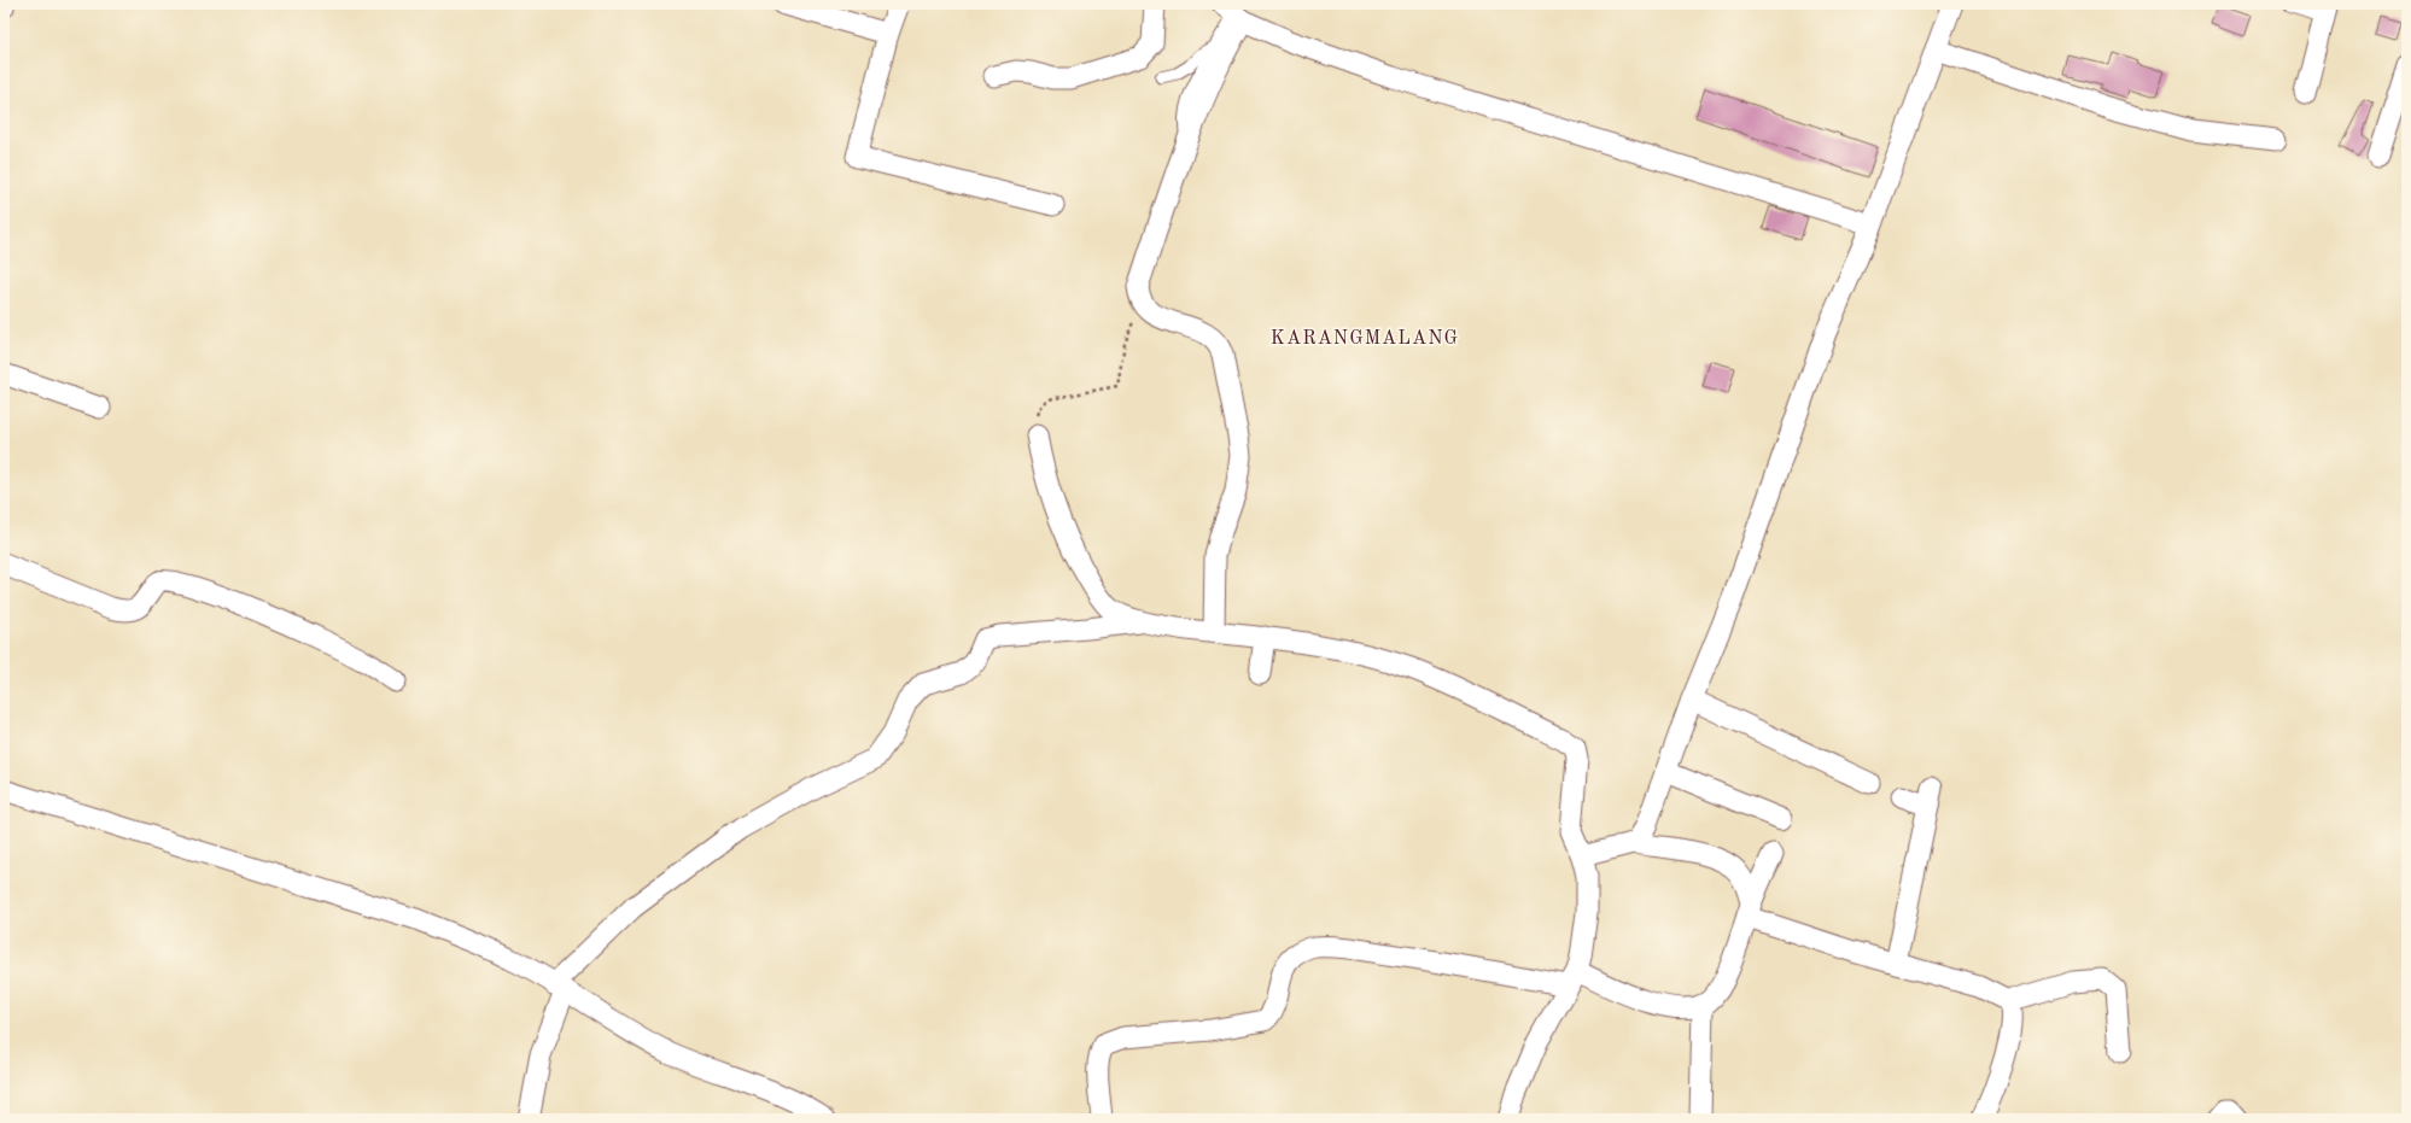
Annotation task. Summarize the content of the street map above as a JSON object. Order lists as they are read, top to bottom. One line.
{"districts":["KARANGMALANG"]}
